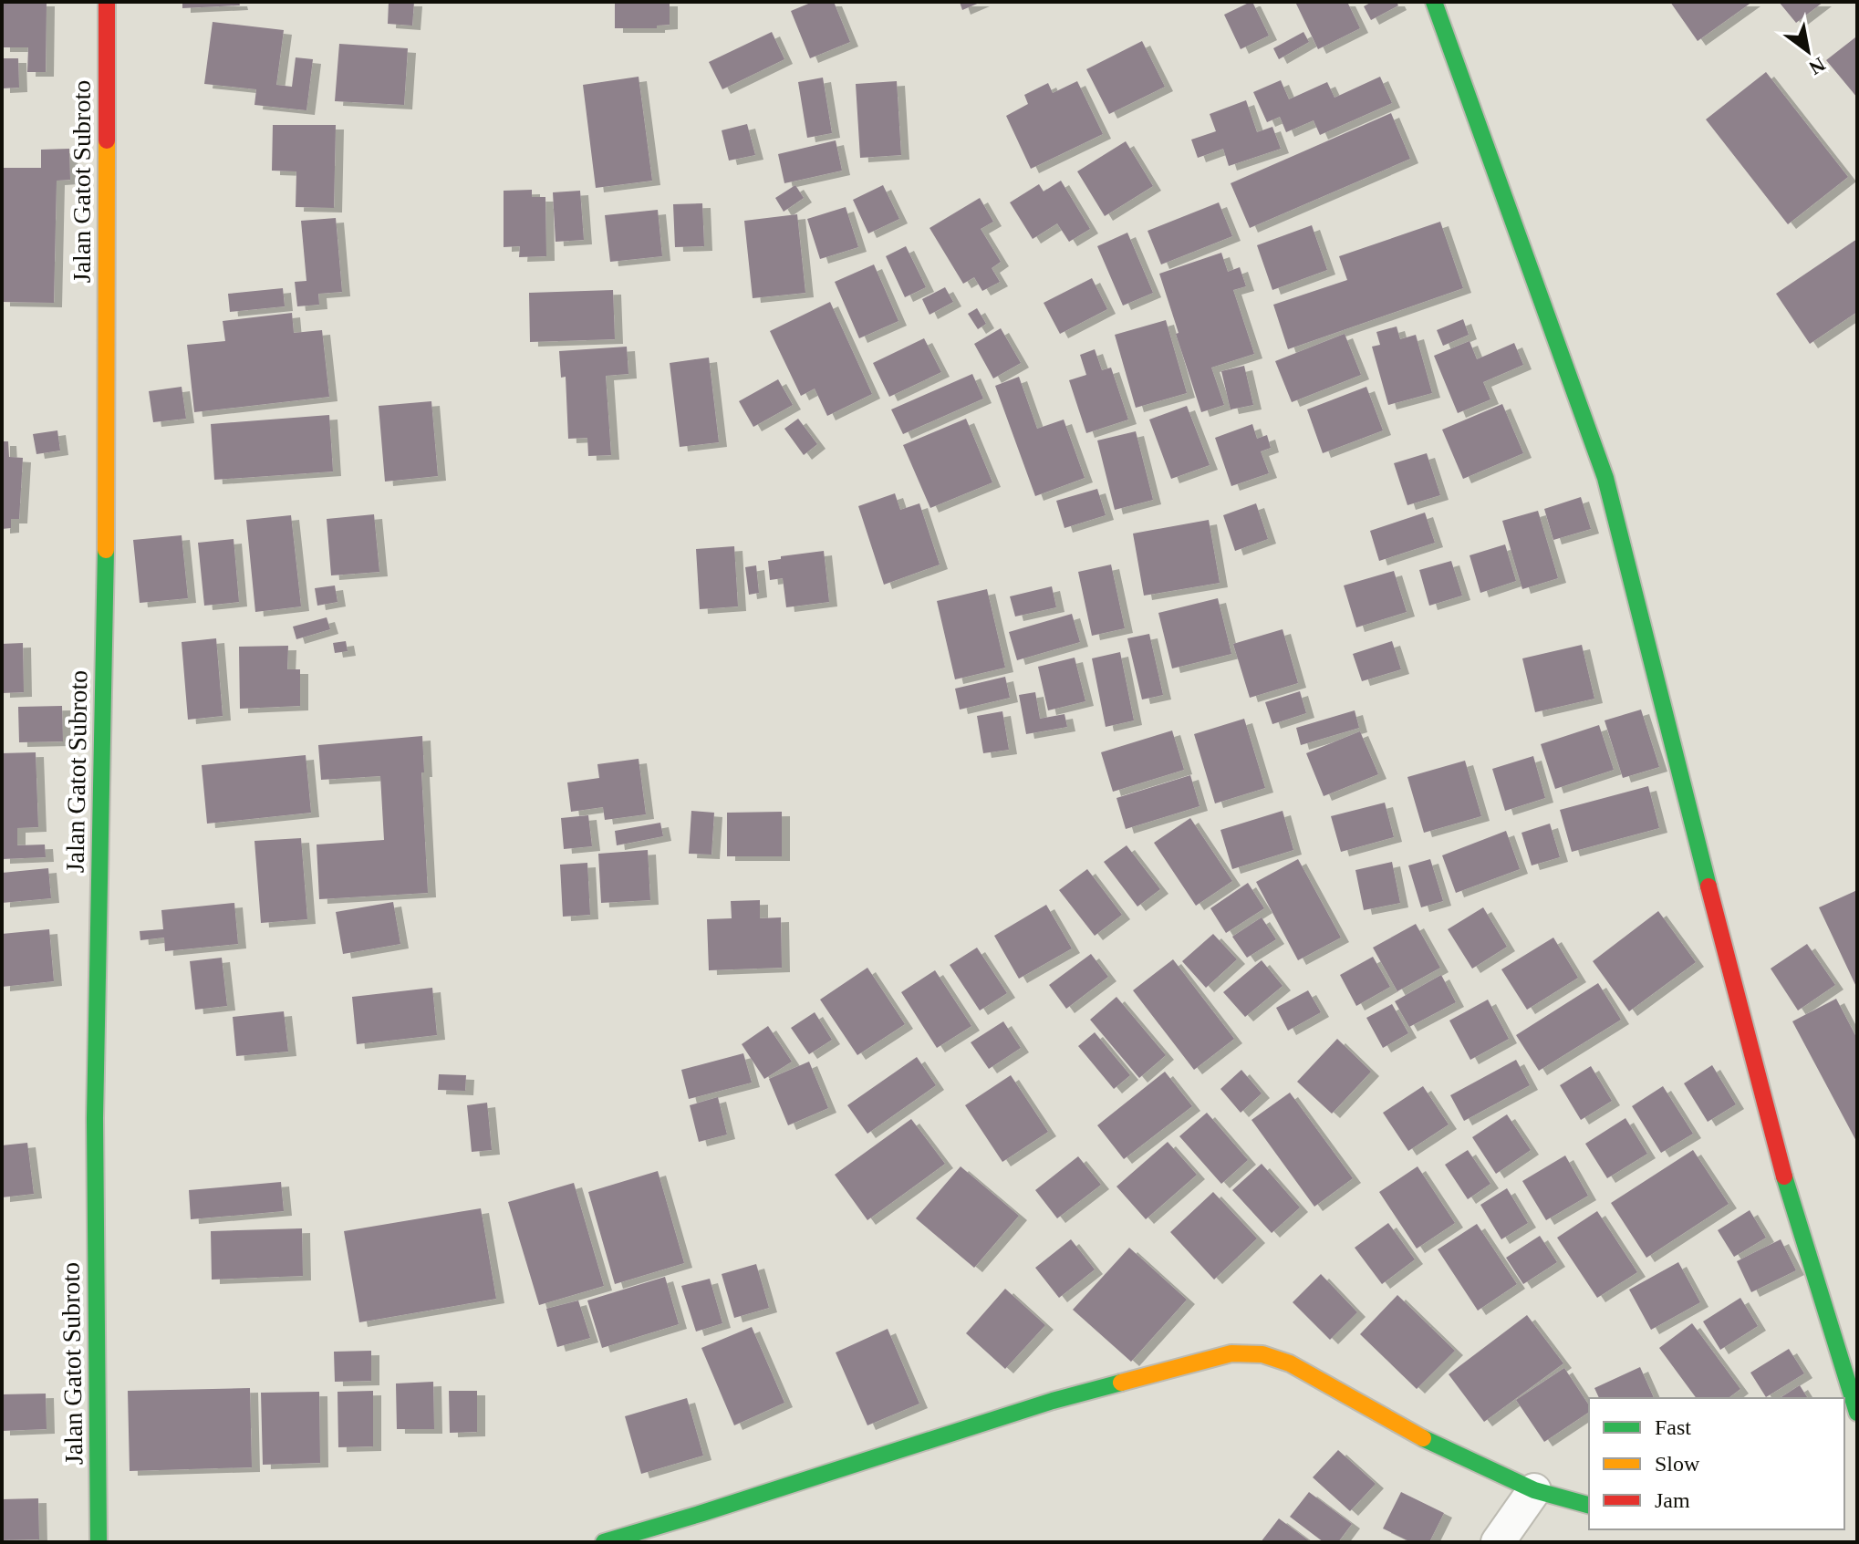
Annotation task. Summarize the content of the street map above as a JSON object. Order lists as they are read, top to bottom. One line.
{"streets":{"main road":["Jalan Gatot Subroto"]},"legend":["Fast","Slow","Jam"],"north":"bottom right"}
